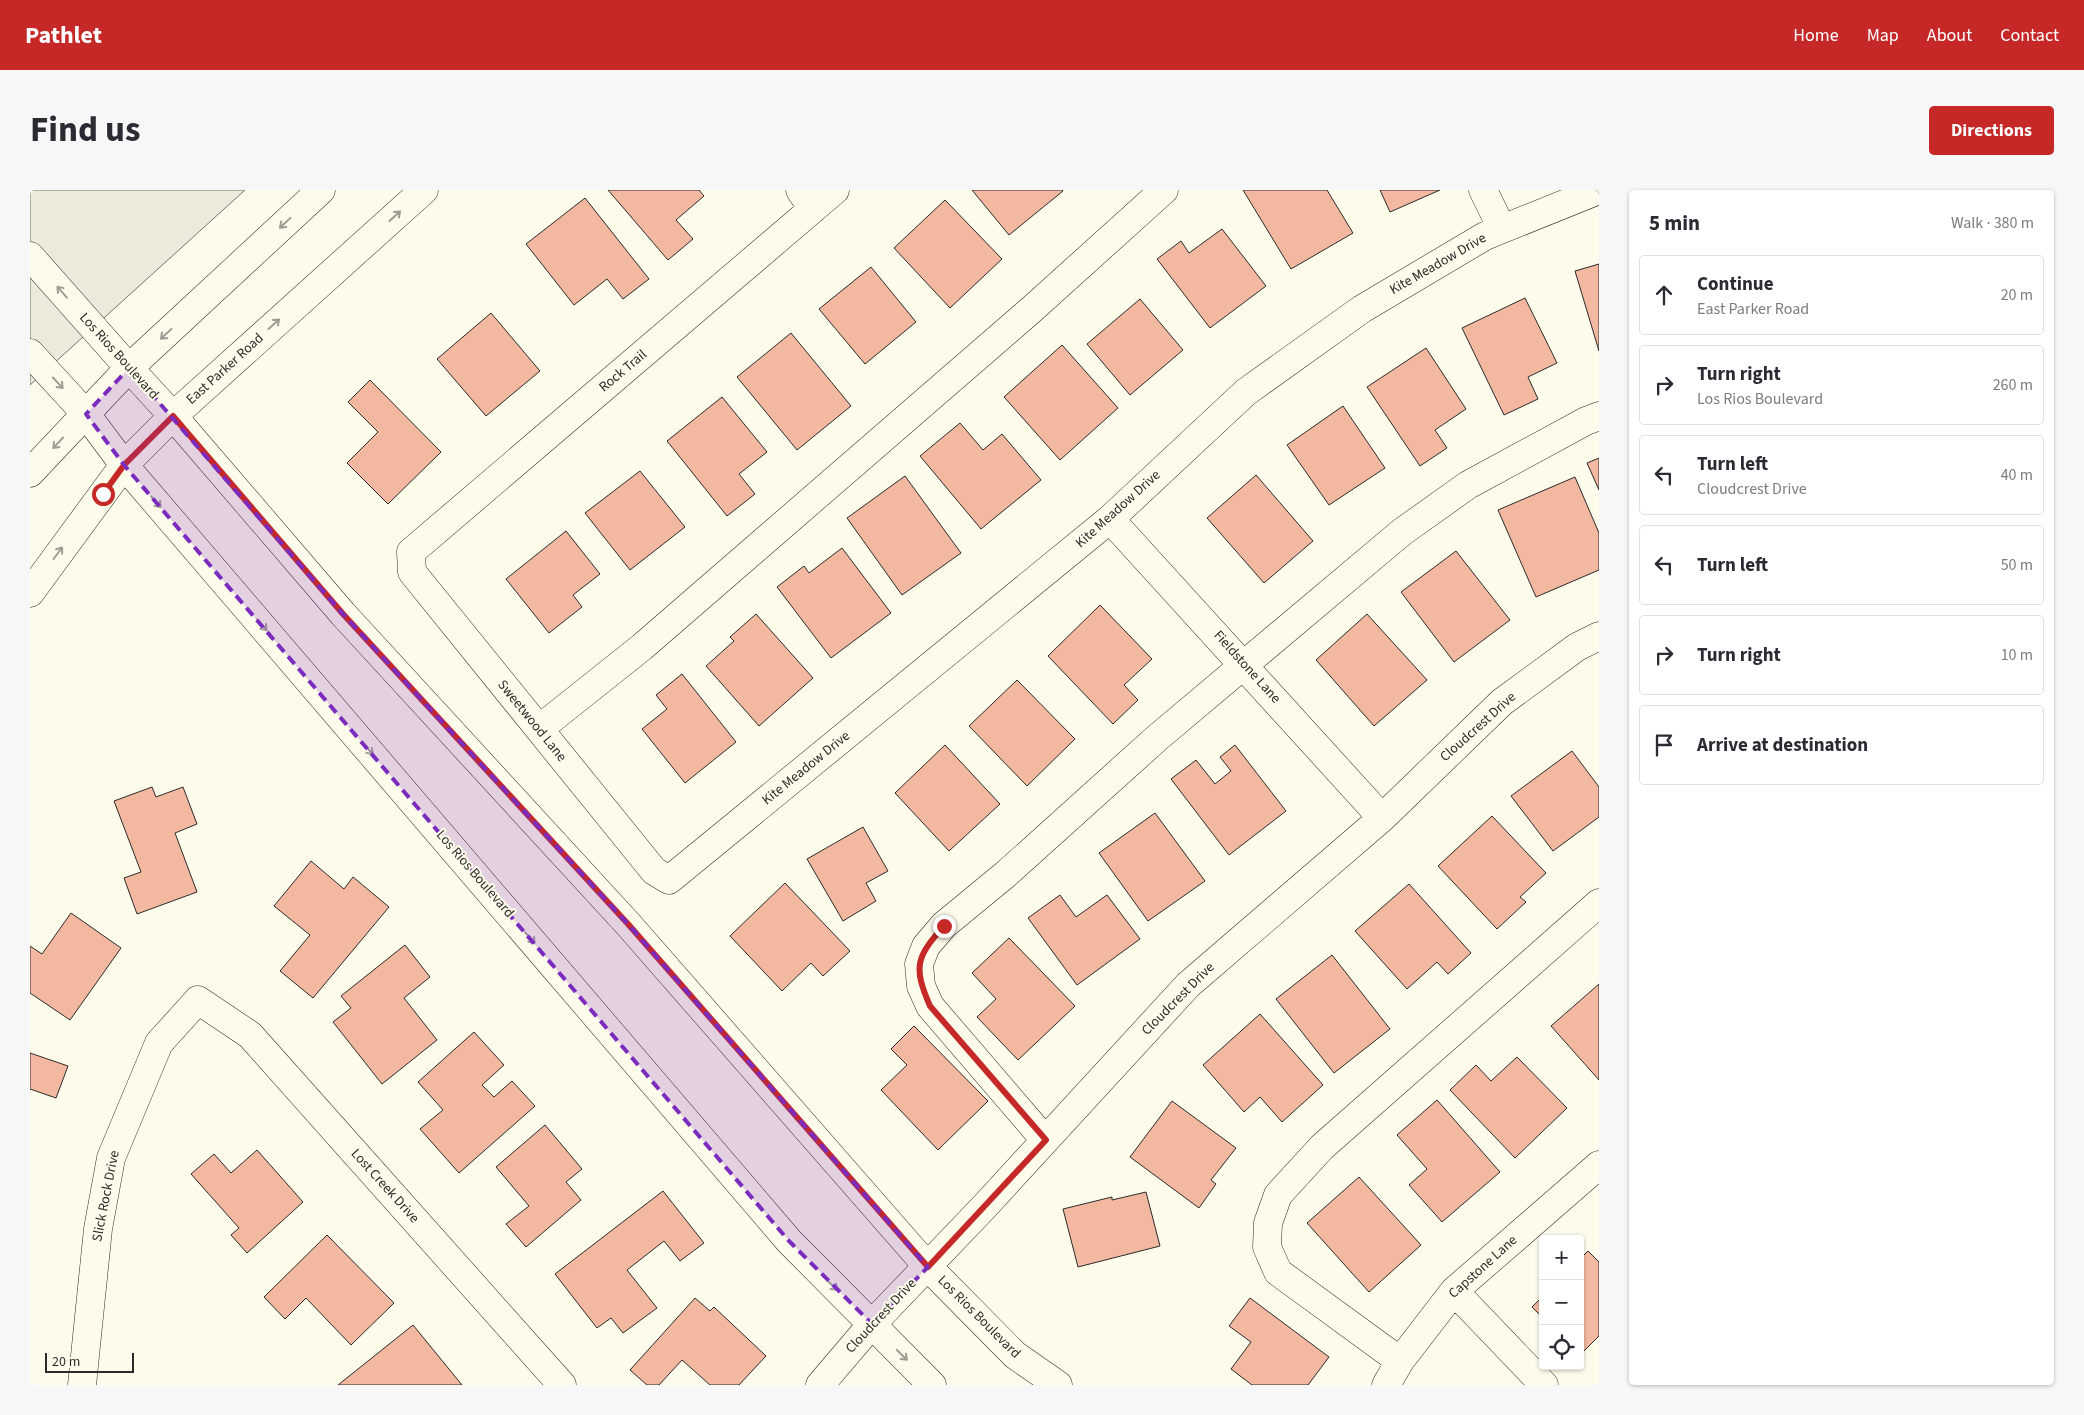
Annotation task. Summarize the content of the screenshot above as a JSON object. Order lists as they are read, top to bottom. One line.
{"streets":{"street":["Kite Meadow Drive","Los Rios Boulevard","East Parker Road","Rock Trail","Fieldstone Lane","Sweetwood Lane","Cloudcrest Drive","Lost Creek Drive","Slick Rock Drive","Capstone Lane"]},"crossings":[["Kite Meadow Drive","Fieldstone Lane"],["Kite Meadow Drive","Sweetwood Lane"],["Los Rios Boulevard","East Parker Road"],["Los Rios Boulevard","Cloudcrest Drive"],["Rock Trail","Sweetwood Lane"],["Fieldstone Lane","Cloudcrest Drive"],["Lost Creek Drive","Slick Rock Drive"]],"scale_bar":"20 m","page":{"header":"Pathlet","nav":["Home","Map","About","Contact"],"title":"Find us","buttons":"Directions","heading":["5 min","Walk · 380 m"],"list":[["Continue","East Parker Road","20 m"],["Turn right","Los Rios Boulevard","260 m"],["Turn left","Cloudcrest Drive","40 m"],["Turn left","50 m"],["Turn right","10 m"],"Arrive at destination"],"map_buttons":["+","−"],"scale":"20 m"}}
